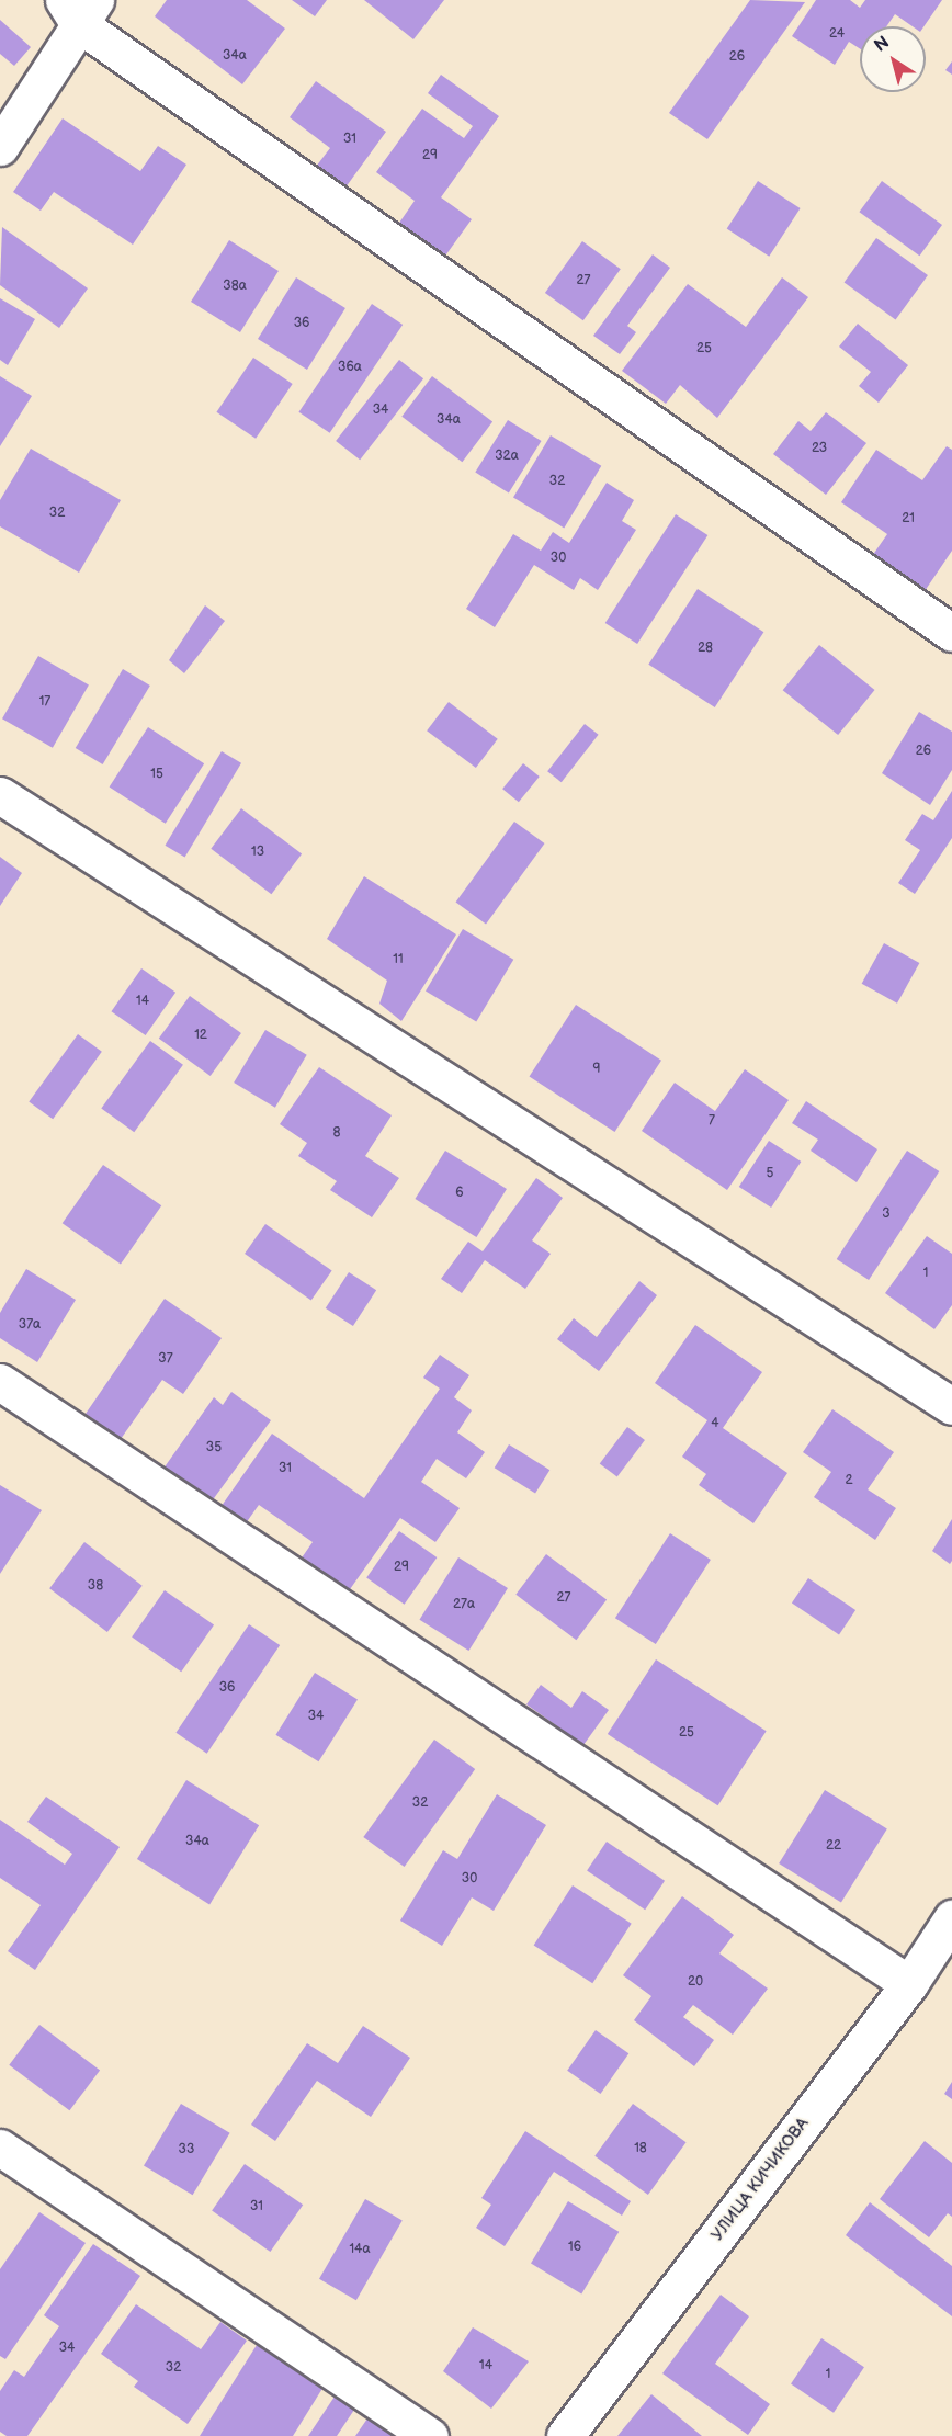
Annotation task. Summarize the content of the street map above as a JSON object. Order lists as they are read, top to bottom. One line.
{"streets":{"street":["УЛИЦА КИЧИКОВА"]},"house_numbers":["24","34а","26","31","29","27","38а","36","25","36а","34","34а","23","32а","32","32","21","30","28","17","26","15","13","11","14","12","9","7","8","5","6","3","1","37а","37","4","35","31","2","29","38","27","27а","36","34","25","32","34а","22","30","20","18","33","31","16","14а","34","14","32","1"],"north":"top left"}
